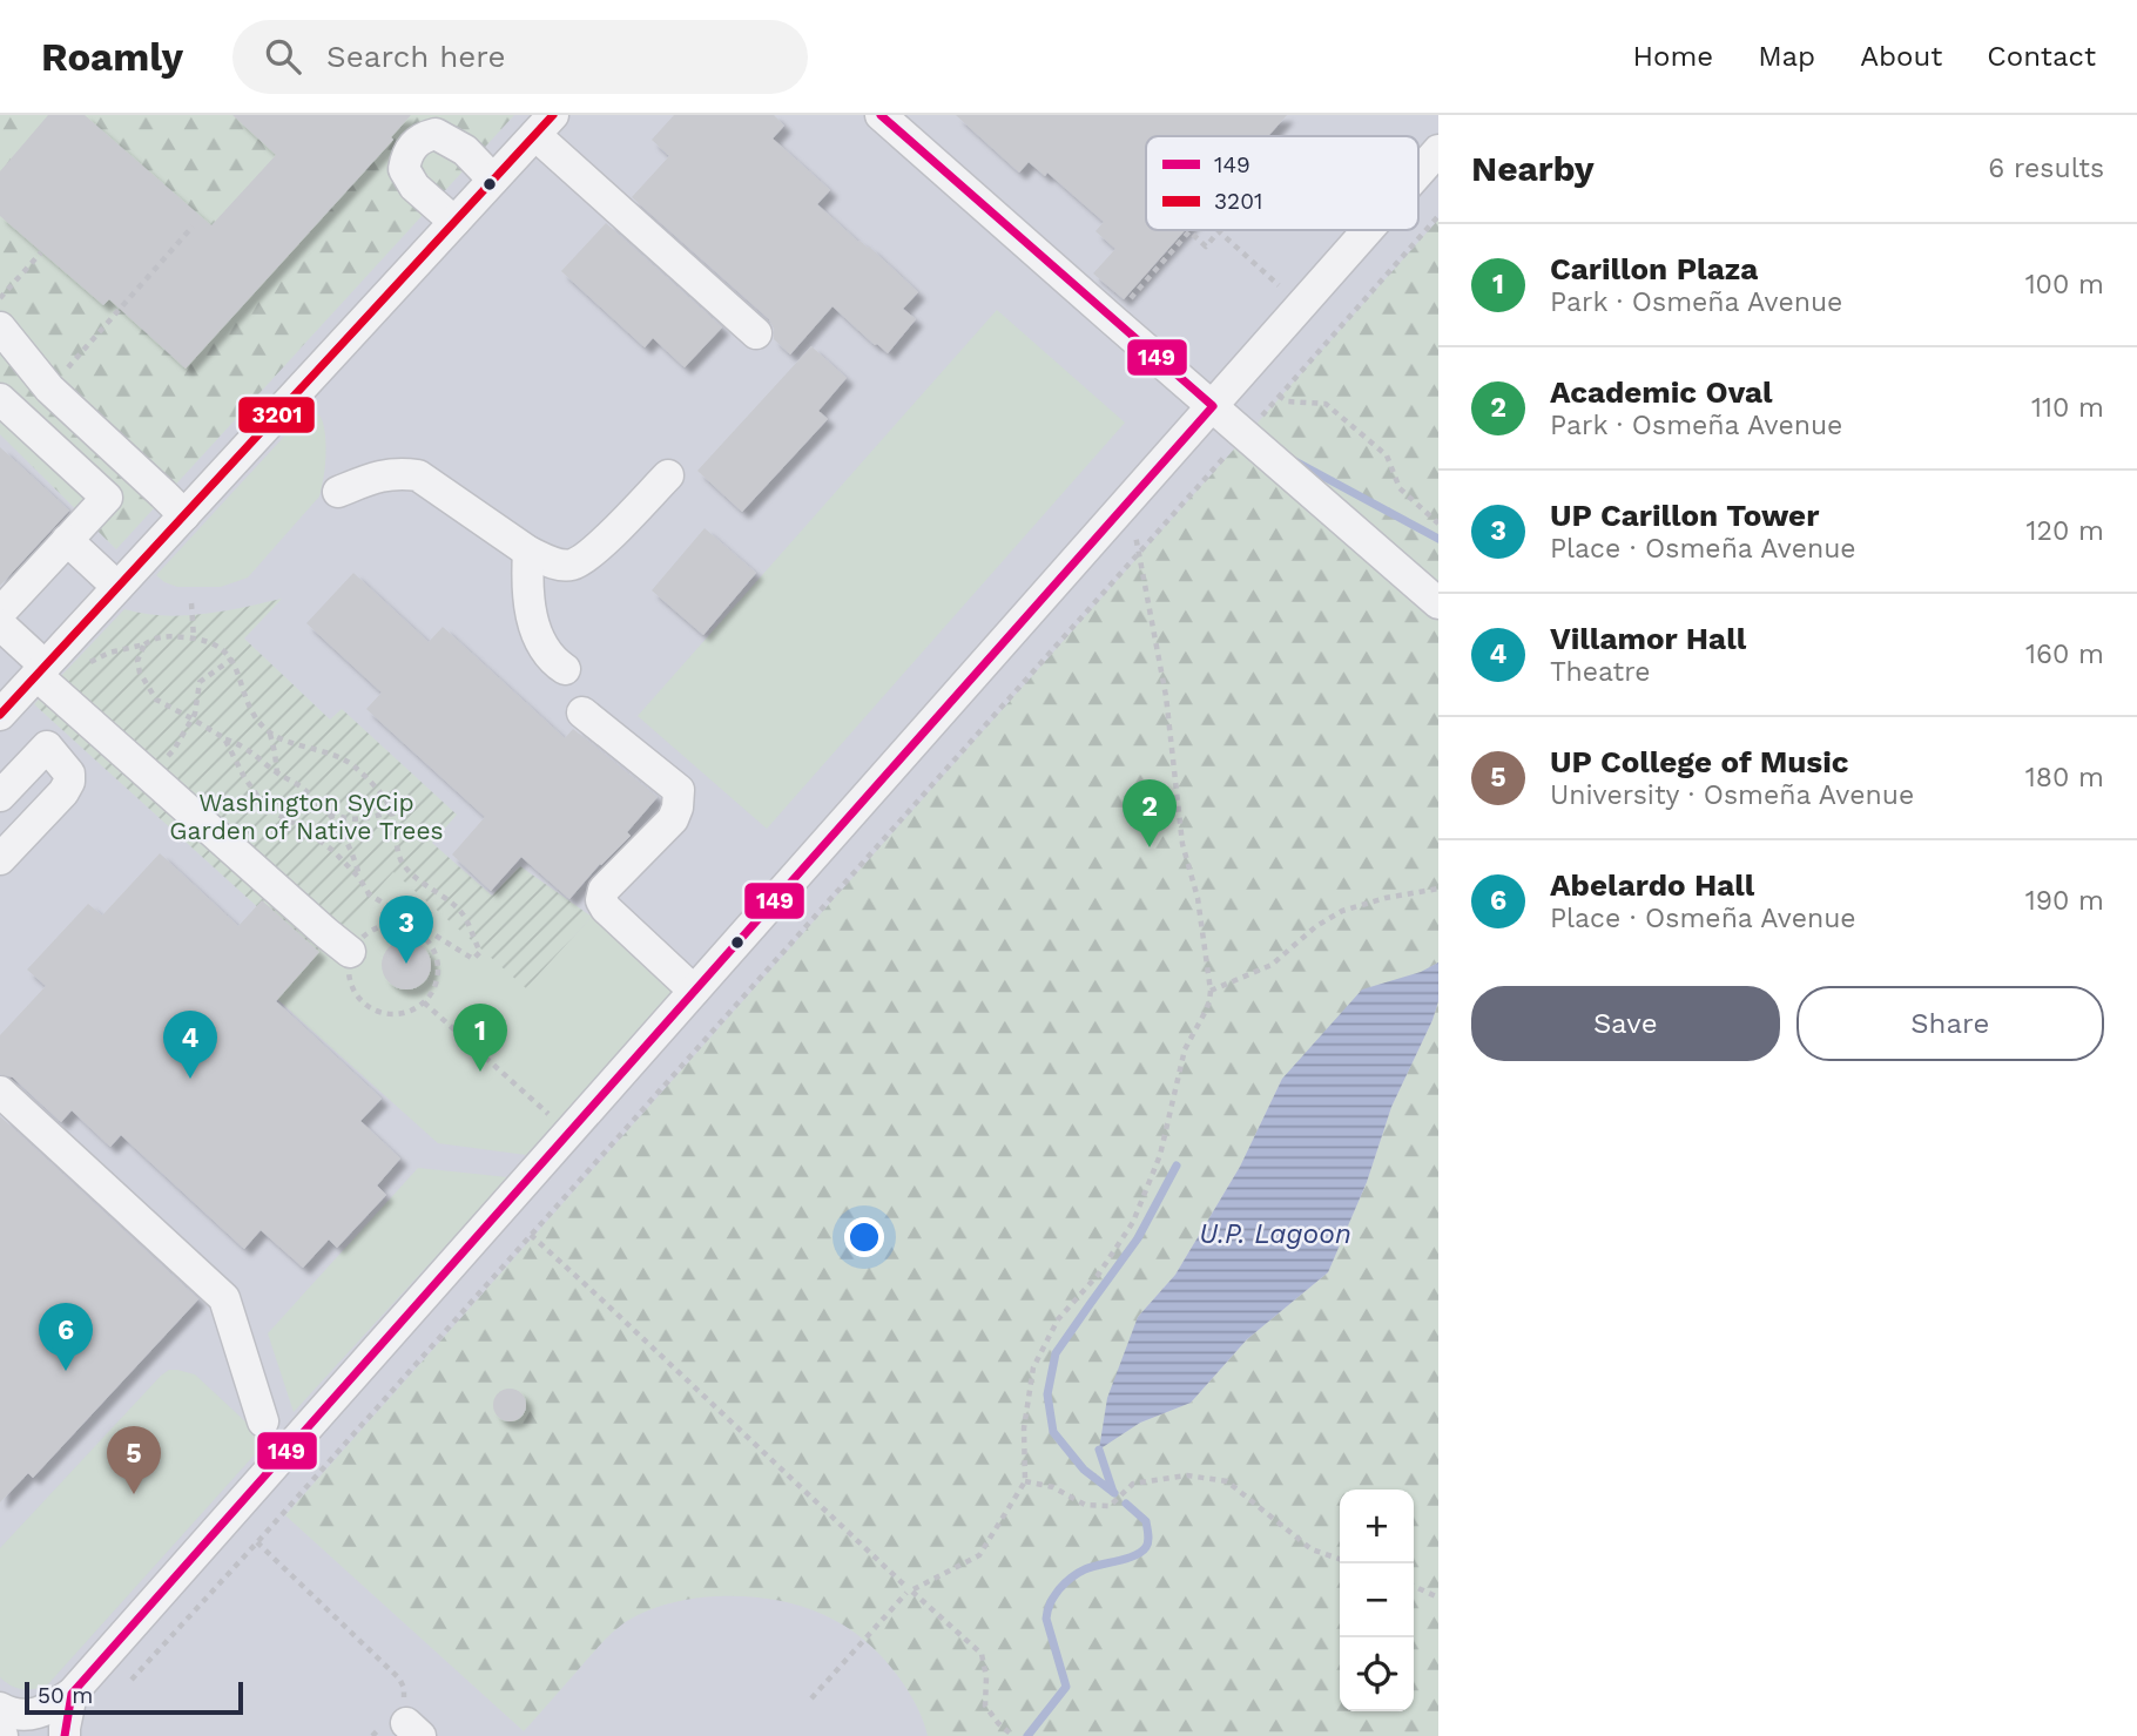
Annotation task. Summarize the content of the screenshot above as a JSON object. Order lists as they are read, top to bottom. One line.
{"water":["U.P. Lagoon"],"parks":["Washington SyCip Garden of Native Trees"],"lines":["transit line 149","transit line 3201"],"legend":["149","3201"],"scale_bar":"50 m","page":{"header":"Roamly","search":"Search here","nav":["Home","Map","About","Contact"],"heading":["Nearby","6 results"],"list":[{"mark":"1","name":"Carillon Plaza","note":"Park · Osmeña Avenue","value":"100 m"},{"mark":"2","name":"Academic Oval","note":"Park · Osmeña Avenue","value":"110 m"},{"mark":"3","name":"UP Carillon Tower","note":"Place · Osmeña Avenue","value":"120 m"},{"mark":"4","name":"Villamor Hall","note":"Theatre","value":"160 m"},{"mark":"5","name":"UP College of Music","note":"University · Osmeña Avenue","value":"180 m"},{"mark":"6","name":"Abelardo Hall","note":"Place · Osmeña Avenue","value":"190 m"}],"pins":["2","3","1","4","6","5"],"buttons":["Save","Share"],"map_buttons":["+","−"],"scale":"50 m"}}
